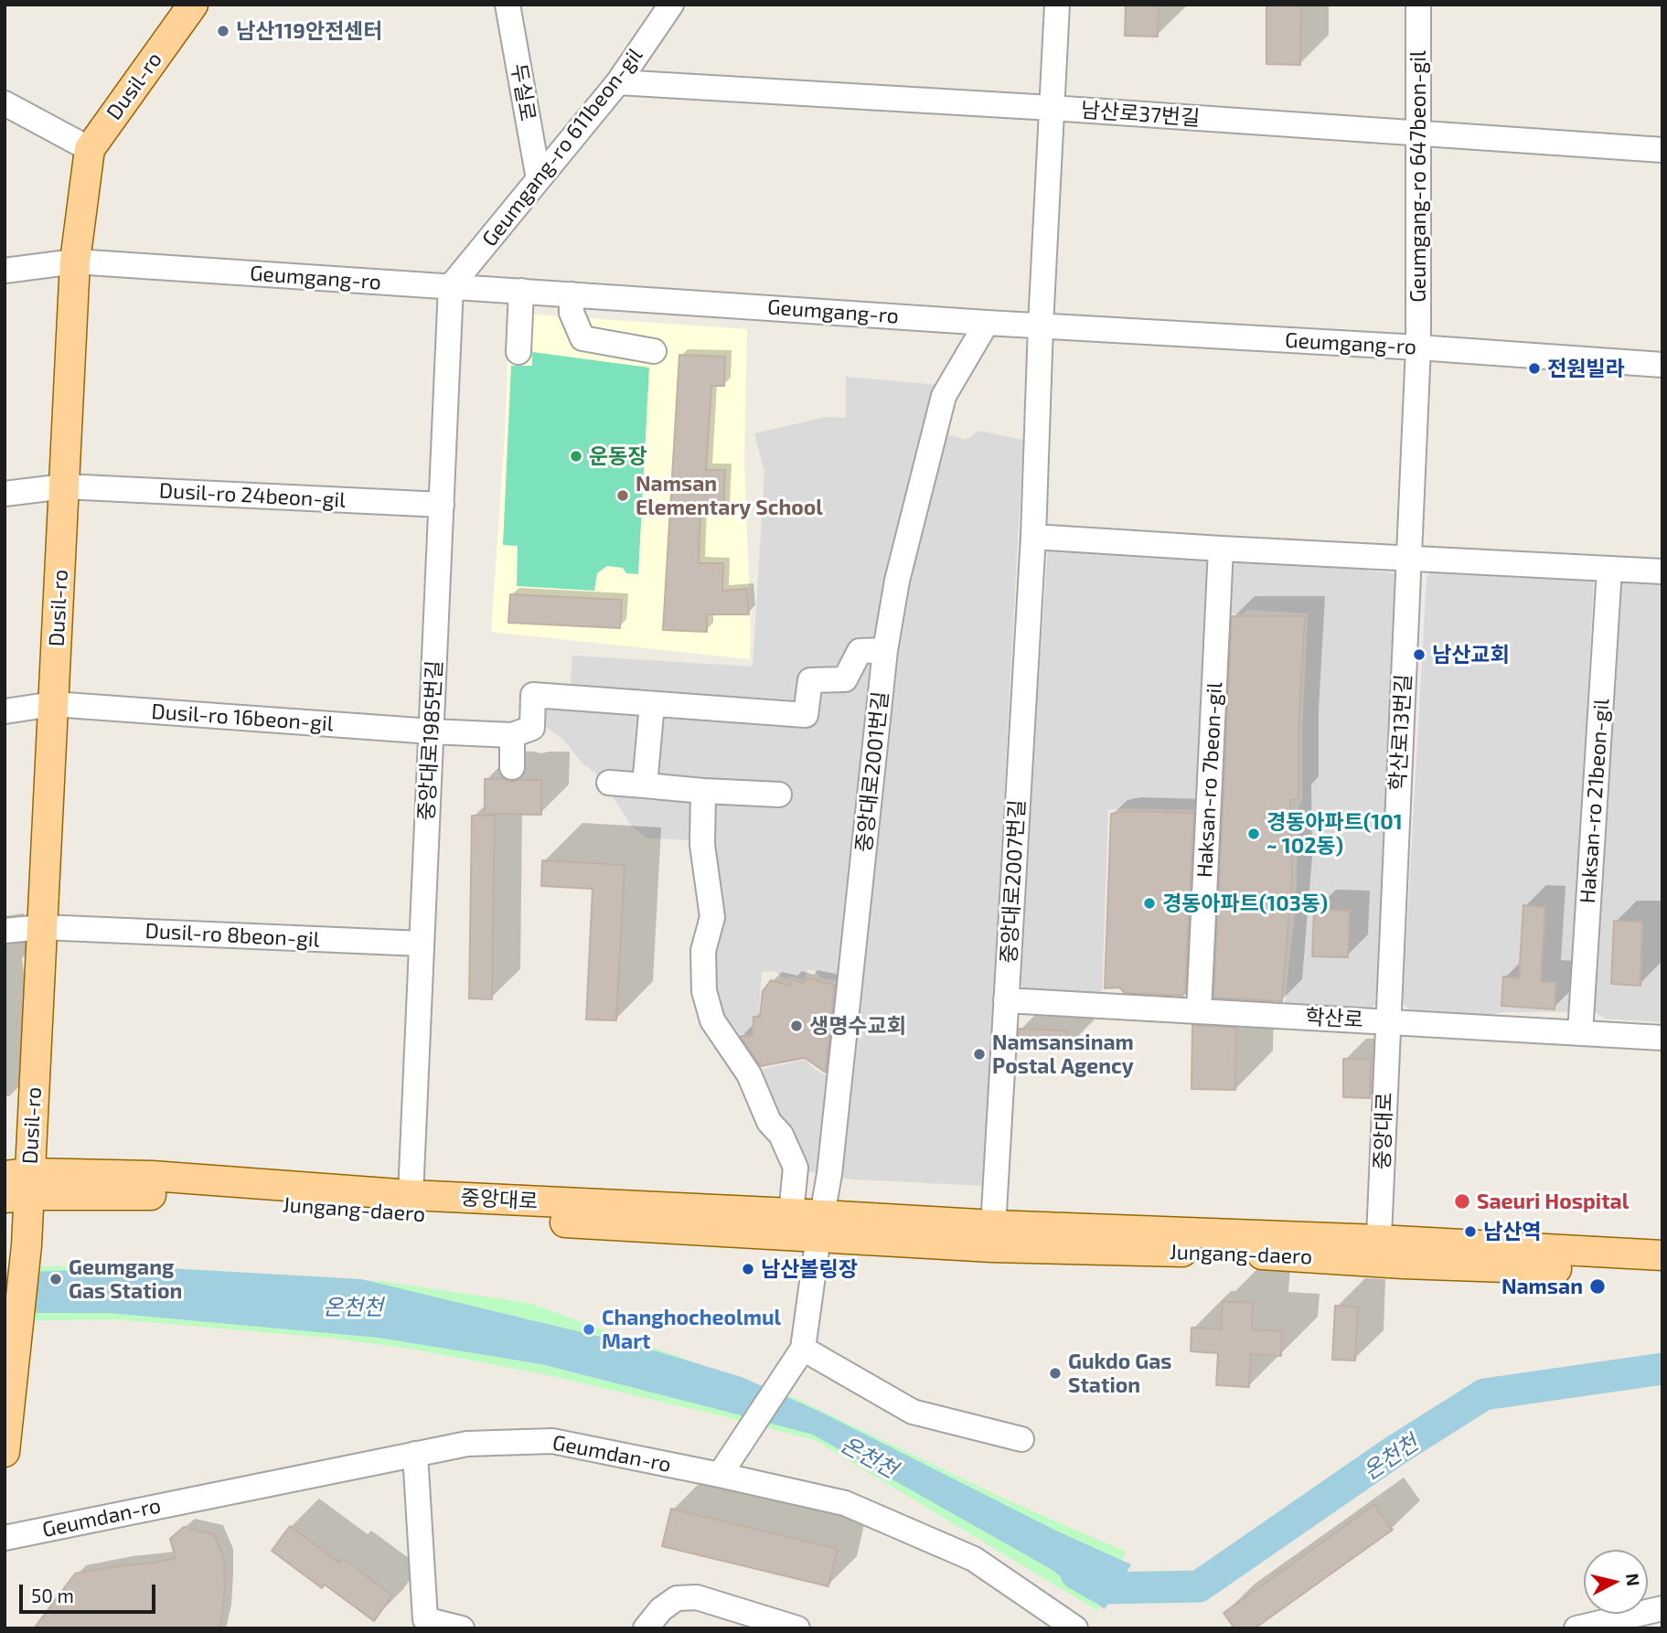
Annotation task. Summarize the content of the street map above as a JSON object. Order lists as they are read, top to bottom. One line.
{"streets":{"main road":["Dusil-ro","중앙대로","Jungang-daero"],"street":["두실로","남산로37번길","Geumgang-ro 611beon-gil","Geumgang-ro 647beon-gil","Geumgang-ro","Dusil-ro 24beon-gil","Dusil-ro 16beon-gil","학산로13번길","중앙대로1985번길","중앙대로2001번길","Haksan-ro 7beon-gil","Haksan-ro 21beon-gil","중앙대로2007번길","Dusil-ro 8beon-gil","학산로","Geumdan-ro"]},"crossings":[["Dusil-ro","Geumgang-ro"],["Dusil-ro","Dusil-ro 24beon-gil"],["Dusil-ro","Dusil-ro 16beon-gil"],["Dusil-ro","Dusil-ro 8beon-gil"],["Dusil-ro","중앙대로"],["Dusil-ro","Jungang-daero"],["두실로","Geumgang-ro 611beon-gil"],["남산로37번길","Geumgang-ro 611beon-gil"],["남산로37번길","Geumgang-ro 647beon-gil"],["남산로37번길","중앙대로2007번길"],["Geumgang-ro 611beon-gil","Geumgang-ro"],["Geumgang-ro 611beon-gil","중앙대로1985번길"],["Geumgang-ro 647beon-gil","Geumgang-ro"],["Geumgang-ro 647beon-gil","학산로13번길"],["Geumgang-ro","학산로13번길"],["Geumgang-ro","중앙대로1985번길"],["Geumgang-ro","중앙대로2001번길"],["Geumgang-ro","중앙대로2007번길"],["Dusil-ro 24beon-gil","중앙대로1985번길"],["Dusil-ro 16beon-gil","중앙대로1985번길"],["학산로13번길","학산로"],["학산로13번길","중앙대로"],["중앙대로1985번길","Dusil-ro 8beon-gil"],["중앙대로1985번길","중앙대로"],["중앙대로2001번길","중앙대로"],["중앙대로2001번길","Jungang-daero"],["Haksan-ro 7beon-gil","학산로"],["Haksan-ro 21beon-gil","학산로"],["중앙대로2007번길","학산로"],["중앙대로2007번길","Jungang-daero"],["학산로","중앙대로"],["중앙대로","Jungang-daero"]],"water":["온천천"],"places":["남산119안전센터","전원빌라","운동장","Namsan Elementary School","남산교회","경동아파트(101 ~ 102동)","경동아파트(103동)","생명수교회","Namsansinam Postal Agency","Saeuri Hospital","남산역","남산볼링장","Geumgang Gas Station","Namsan","Changhocheolmul Mart","Gukdo Gas Station"],"scale_bar":"50 m","north":"right"}
